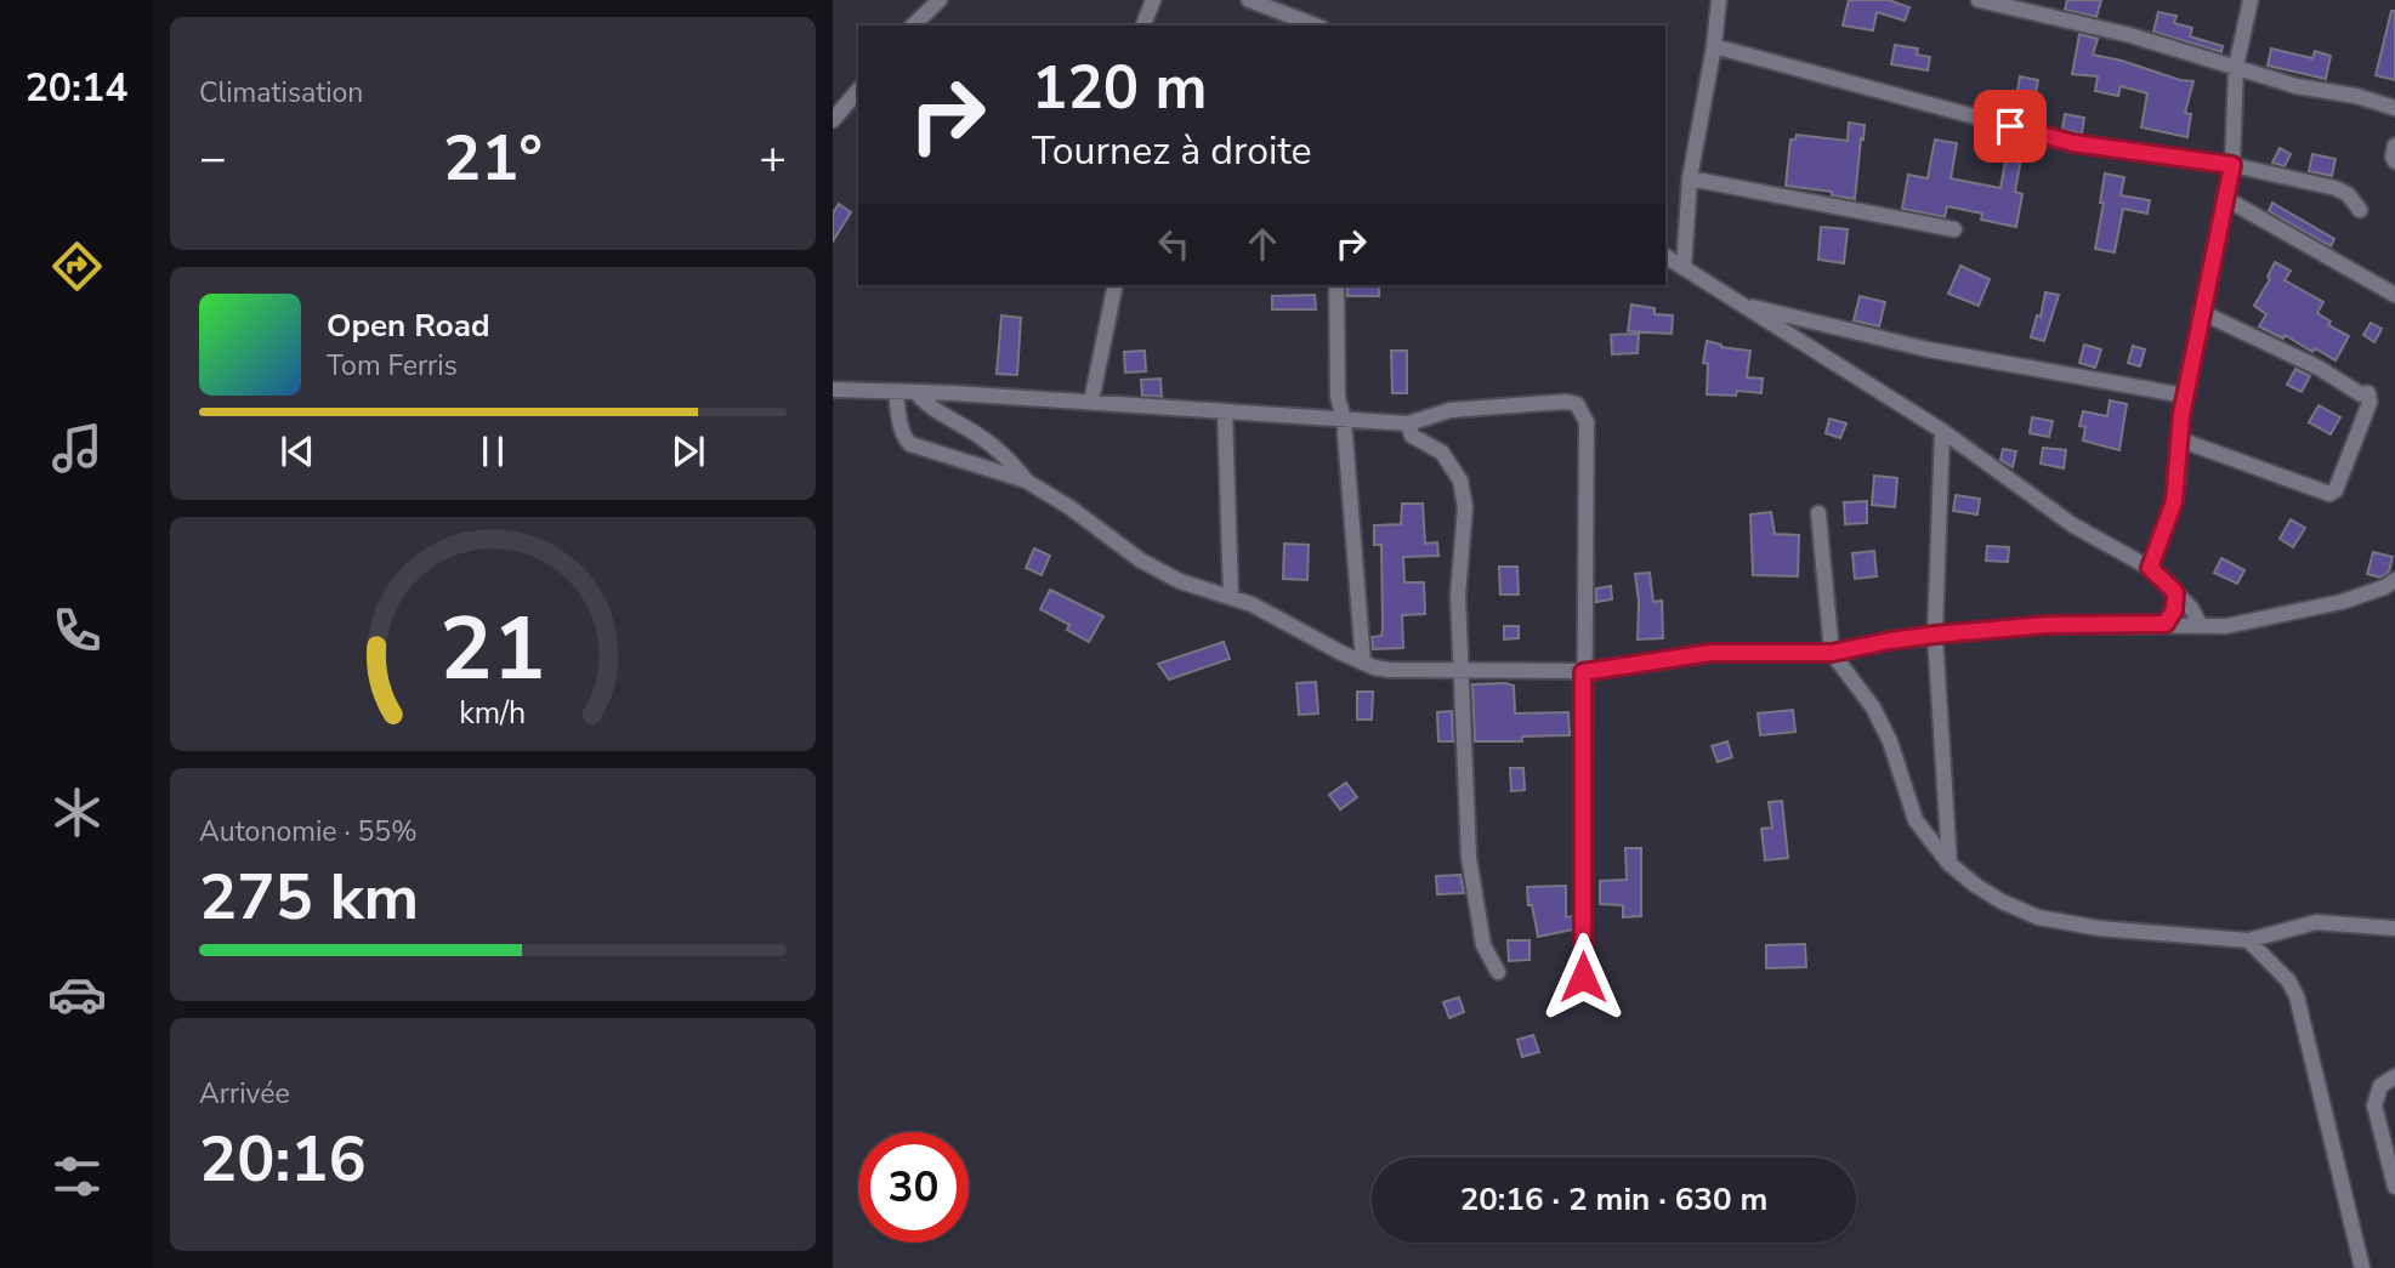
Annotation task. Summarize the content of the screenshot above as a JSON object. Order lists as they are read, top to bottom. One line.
{"page":{"tabs":"20:14","tile":["Climatisation",["Autonomie · 55%","275 km"],["Arrivée","20:16"]],"turn":["120 m","Tournez à droite"],"heat":["−","21°","+"],"song":["Open Road","Tom Ferris"],"limit":"30","trip":"20:16 · 2 min · 630 m","gauge":["21","km/h"]}}
